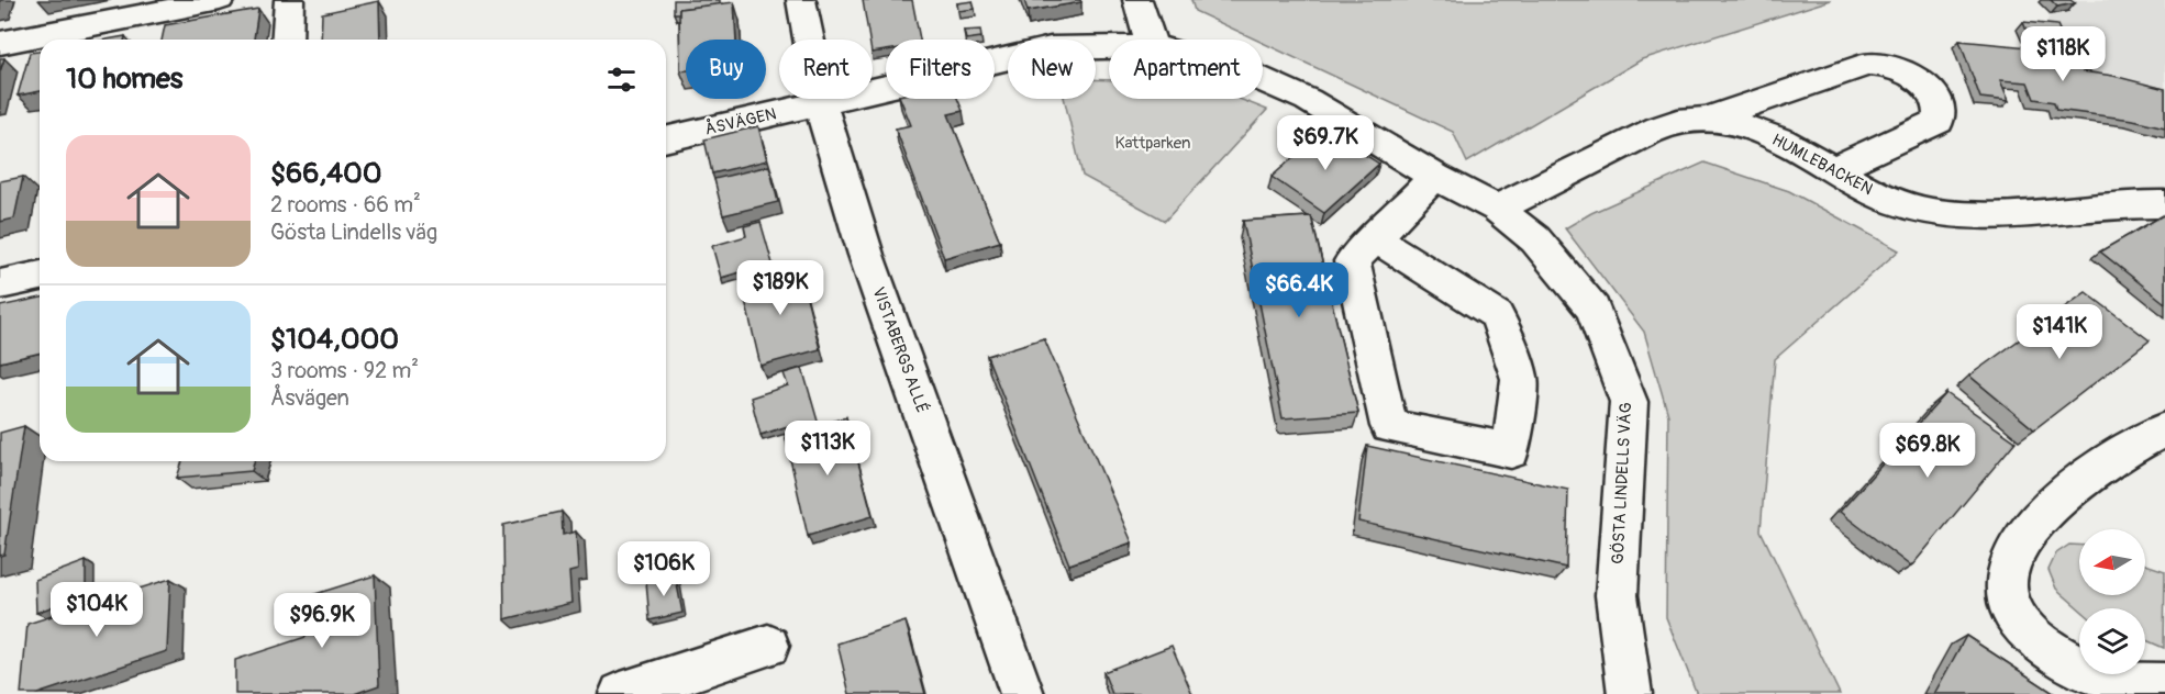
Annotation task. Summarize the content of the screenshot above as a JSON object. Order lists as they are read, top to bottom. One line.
{"streets":{"street":["ÅSVÄGEN","HUMLEBACKEN","VISTABERGS ALLÉ","GÖSTA LINDELLS VÄG"]},"crossings":[["ÅSVÄGEN","VISTABERGS ALLÉ"],["ÅSVÄGEN","GÖSTA LINDELLS VÄG"],["HUMLEBACKEN","GÖSTA LINDELLS VÄG"],["VISTABERGS ALLÉ","GÖSTA LINDELLS VÄG"]],"parks":["Kattparken"],"north":"left","page":{"price":["$118K","$69.7K","$189K","$66.4K","$141K","$113K","$69.8K","$106K","$104K","$96.9K"],"chip":["Buy","Rent","Filters","New","Apartment"],"heading":"10 homes","list":[{"name":"$66,400","note":"2 rooms · 66 m² · Gösta Lindells väg"},{"name":"$104,000","note":"3 rooms · 92 m² · Åsvägen"}]}}
